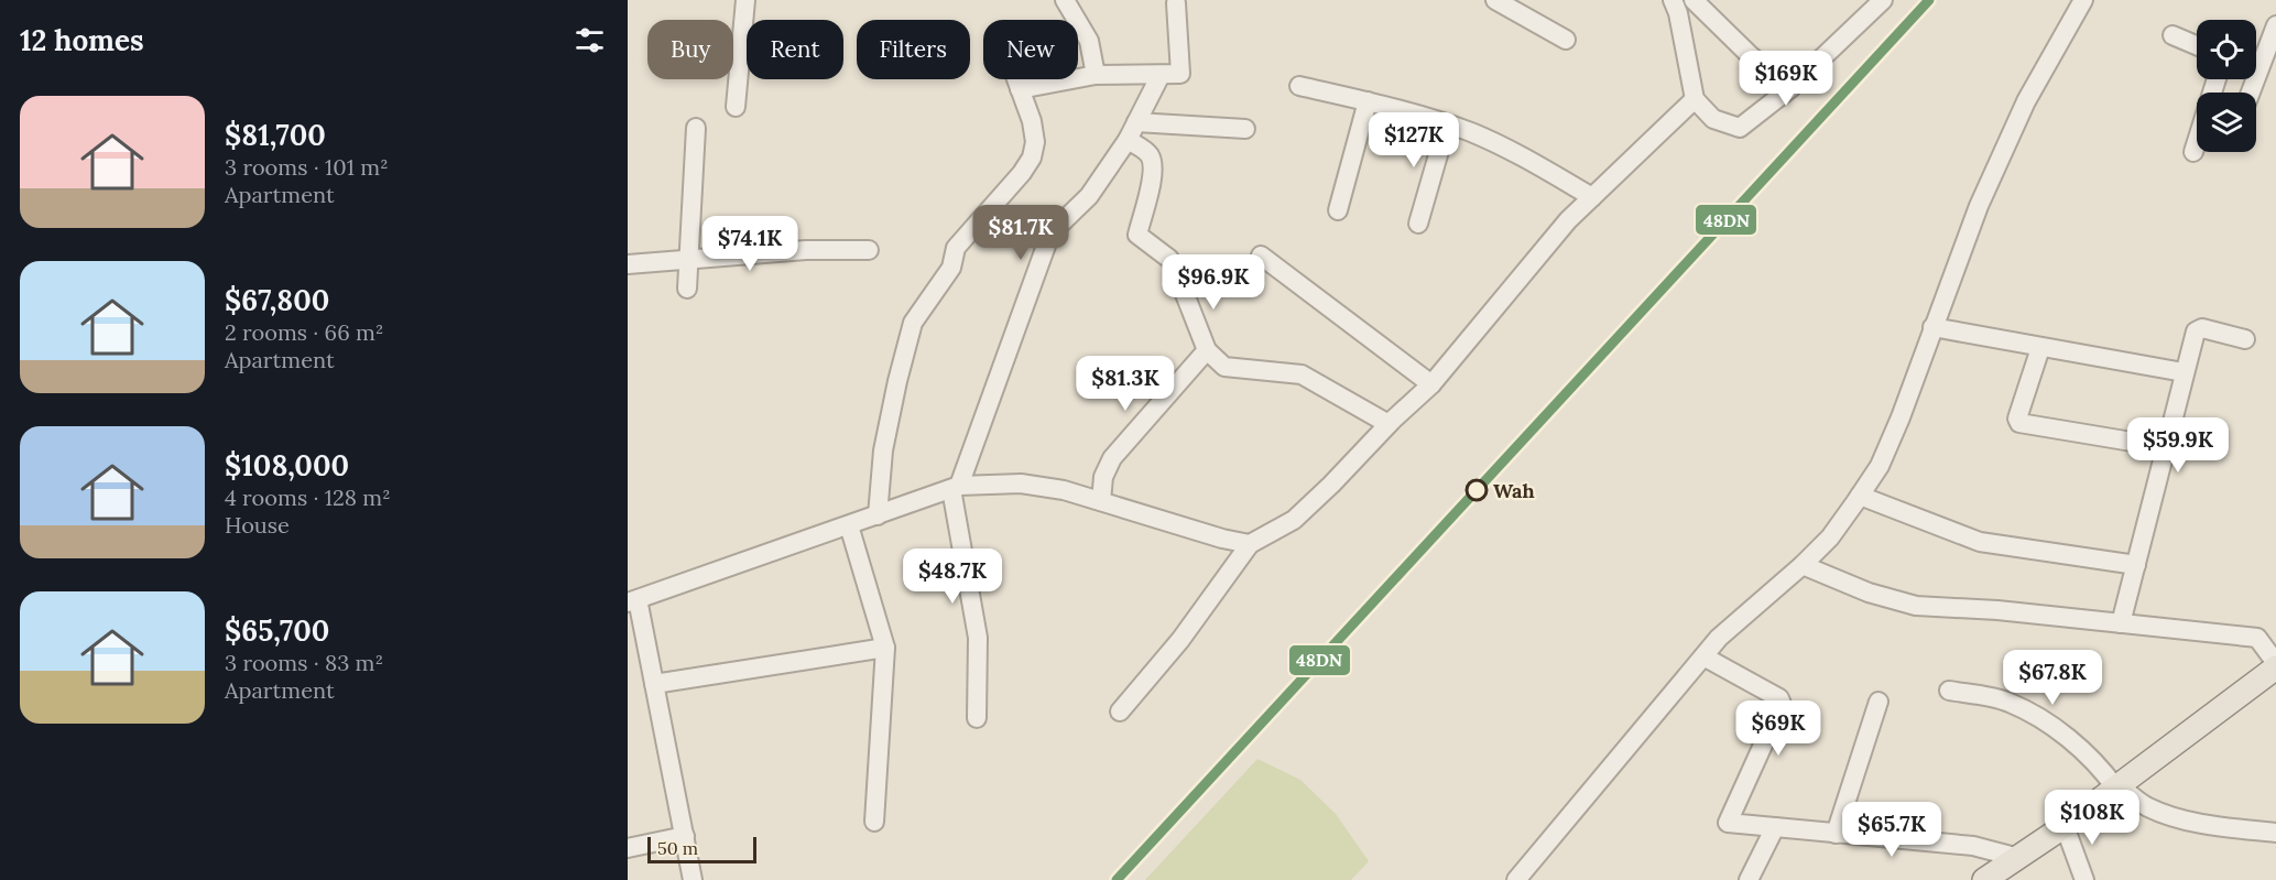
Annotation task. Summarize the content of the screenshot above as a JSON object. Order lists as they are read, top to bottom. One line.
{"places":["Wah"],"lines":["transit line 48DN"],"scale_bar":"50 m","page":{"heading":"12 homes","chip":["Buy","Rent","Filters","New"],"price":["$169K","$127K","$81.7K","$74.1K","$96.9K","$81.3K","$59.9K","$48.7K","$67.8K","$69K","$108K","$65.7K"],"list":[{"name":"$81,700","note":"3 rooms · 101 m² · Apartment"},{"name":"$67,800","note":"2 rooms · 66 m² · Apartment"},{"name":"$108,000","note":"4 rooms · 128 m² · House"},{"name":"$65,700","note":"3 rooms · 83 m² · Apartment"}],"scale":"50 m"}}
